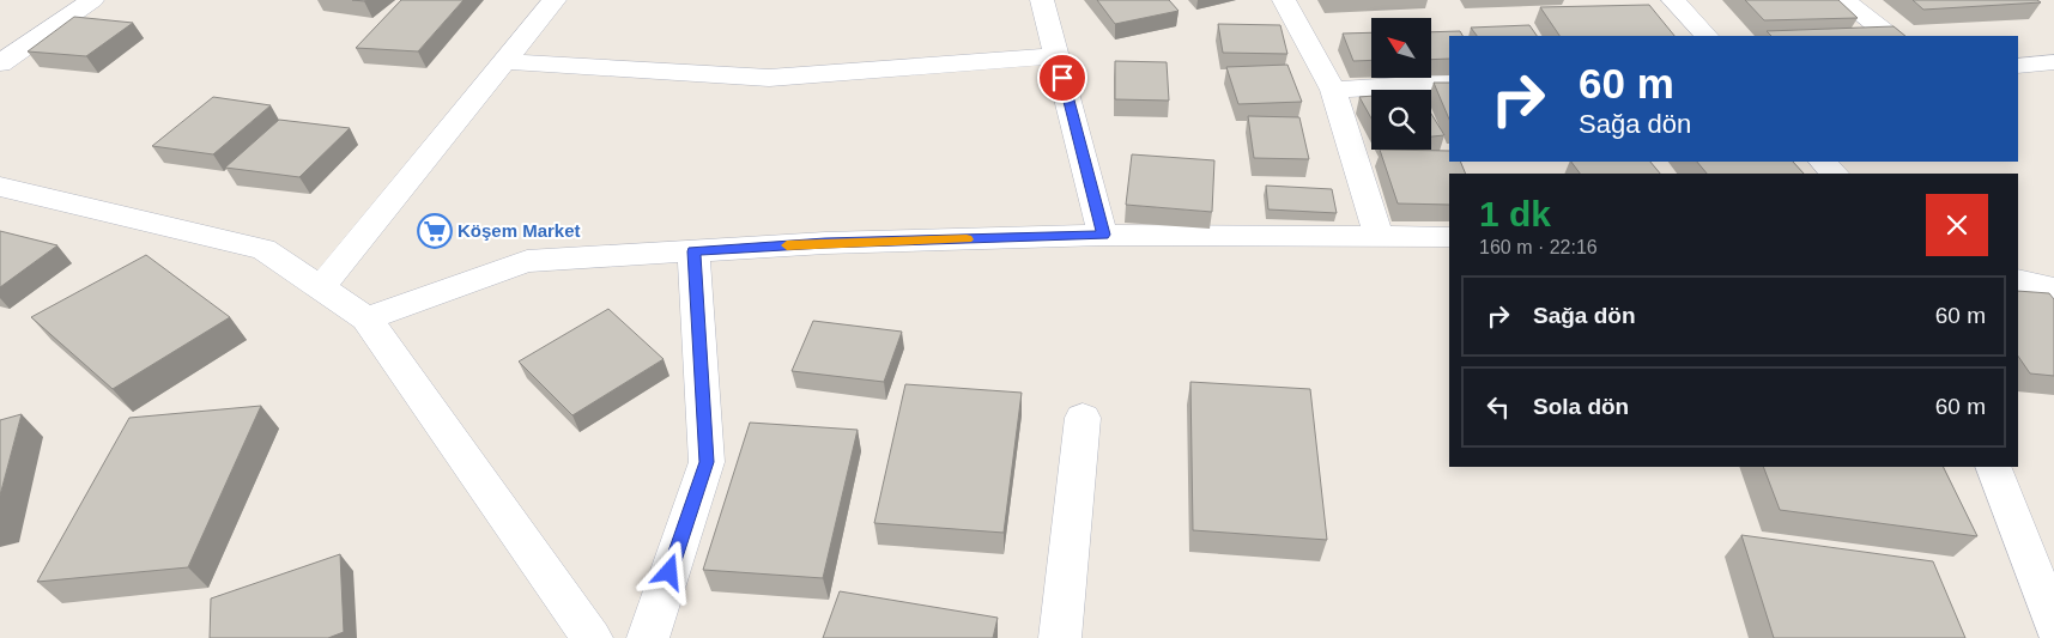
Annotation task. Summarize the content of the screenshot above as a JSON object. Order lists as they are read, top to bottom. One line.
{"places":{"supermarket":["Köşem Market"]},"north":"top left","page":{"turn":["60 m","Sağa dön"],"heading":["1 dk","160 m · 22:16"],"list":[{"name":"Sağa dön","value":"60 m"},{"name":"Sola dön","value":"60 m"}]}}
